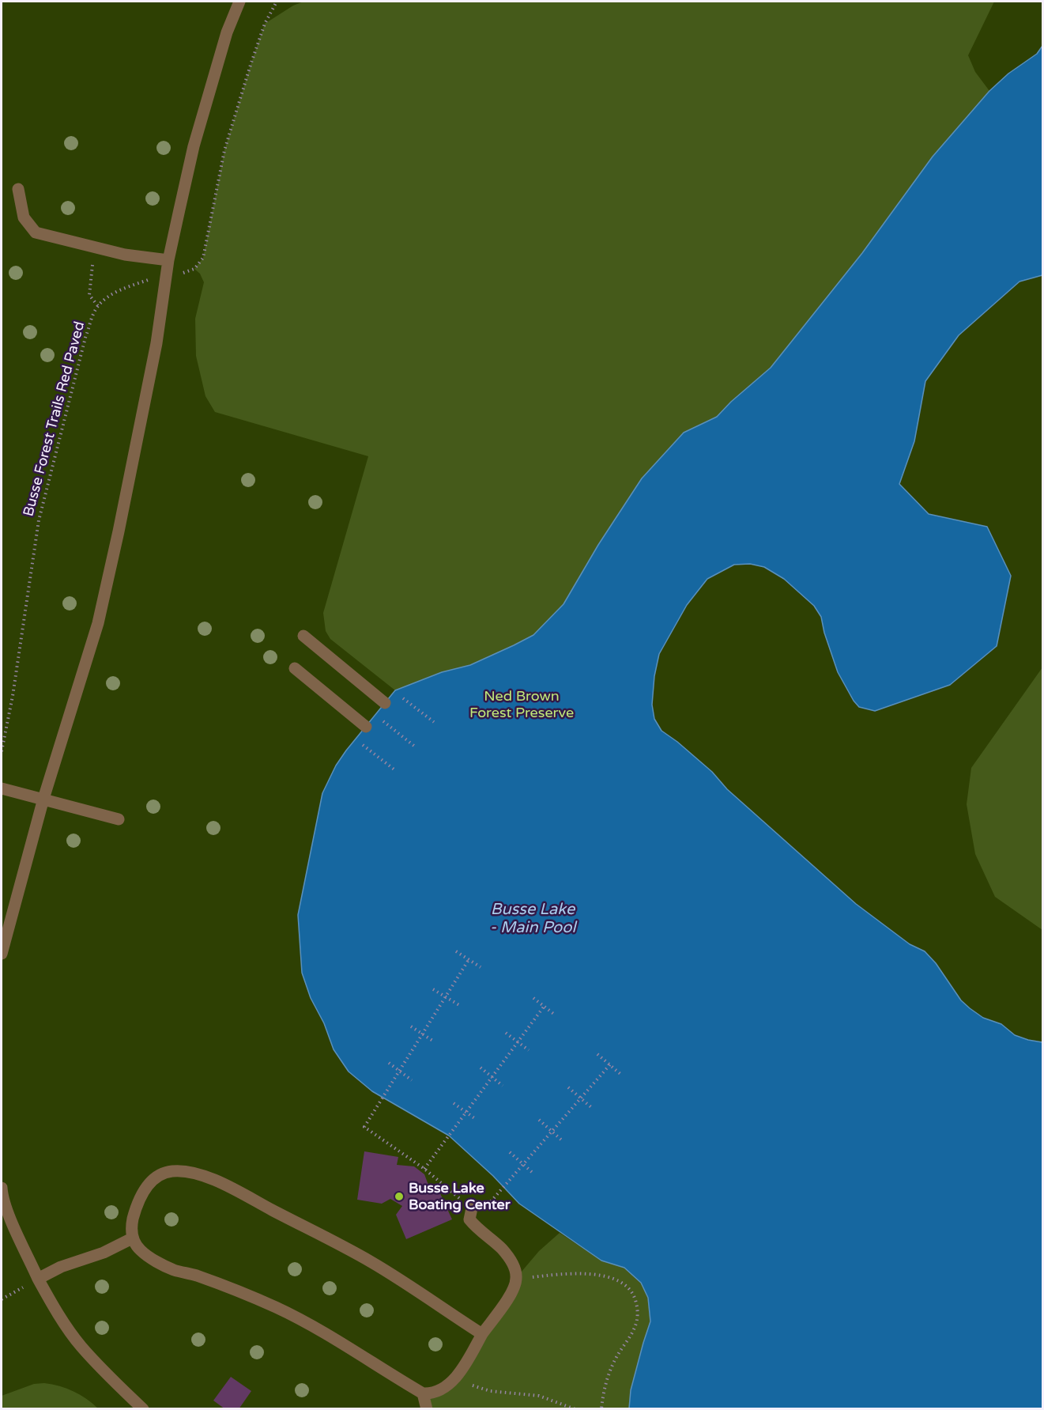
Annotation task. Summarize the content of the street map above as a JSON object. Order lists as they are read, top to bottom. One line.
{"streets":{"path":["Busse Forest Trails Red Paved"]},"water":["Busse Lake - Main Pool"],"parks":["Ned Brown Forest Preserve"],"places":["Busse Lake Boating Center"]}
